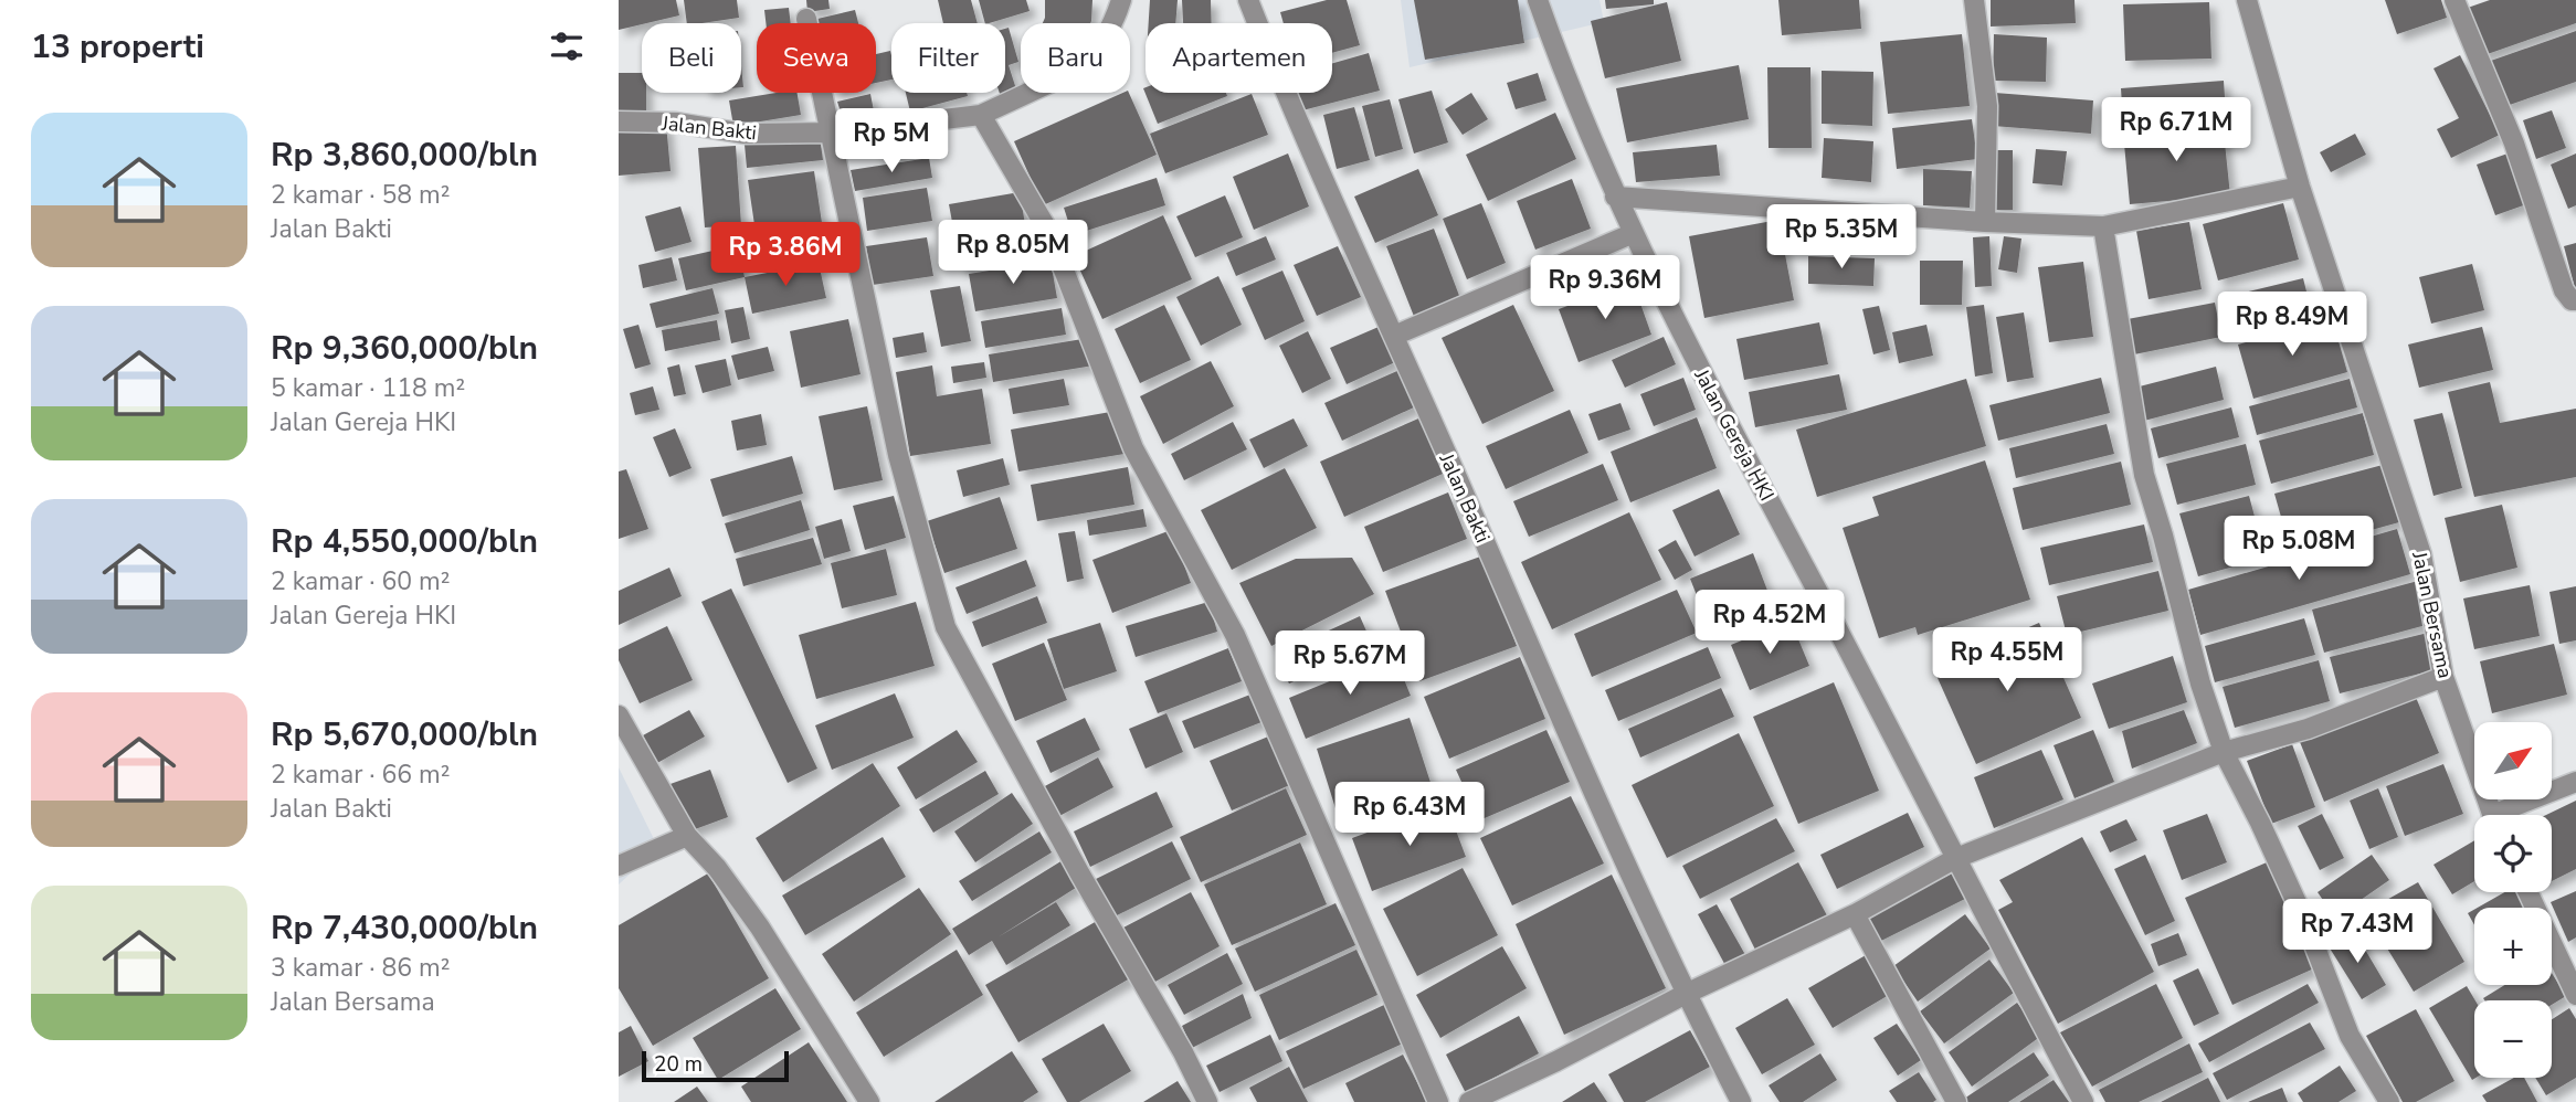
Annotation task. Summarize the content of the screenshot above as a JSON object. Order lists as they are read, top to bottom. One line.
{"streets":{"street":["Jalan Bakti","Jalan Gereja HKI","Jalan Bersama"]},"scale_bar":"20 m","north":"top right","page":{"heading":"13 properti","chip":["Beli","Sewa","Filter","Baru","Apartemen"],"list":[{"name":"Rp 3,860,000/bln","note":"2 kamar · 58 m² · Jalan Bakti"},{"name":"Rp 9,360,000/bln","note":"5 kamar · 118 m² · Jalan Gereja HKI"},{"name":"Rp 4,550,000/bln","note":"2 kamar · 60 m² · Jalan Gereja HKI"},{"name":"Rp 5,670,000/bln","note":"2 kamar · 66 m² · Jalan Bakti"},{"name":"Rp 7,430,000/bln","note":"3 kamar · 86 m² · Jalan Bersama"}],"price":["Rp 6.71M","Rp 5M","Rp 5.35M","Rp 8.05M","Rp 3.86M","Rp 9.36M","Rp 8.49M","Rp 5.08M","Rp 4.52M","Rp 4.55M","Rp 5.67M","Rp 6.43M","Rp 7.43M"],"map_buttons":["+","−"],"scale":"20 m"}}
